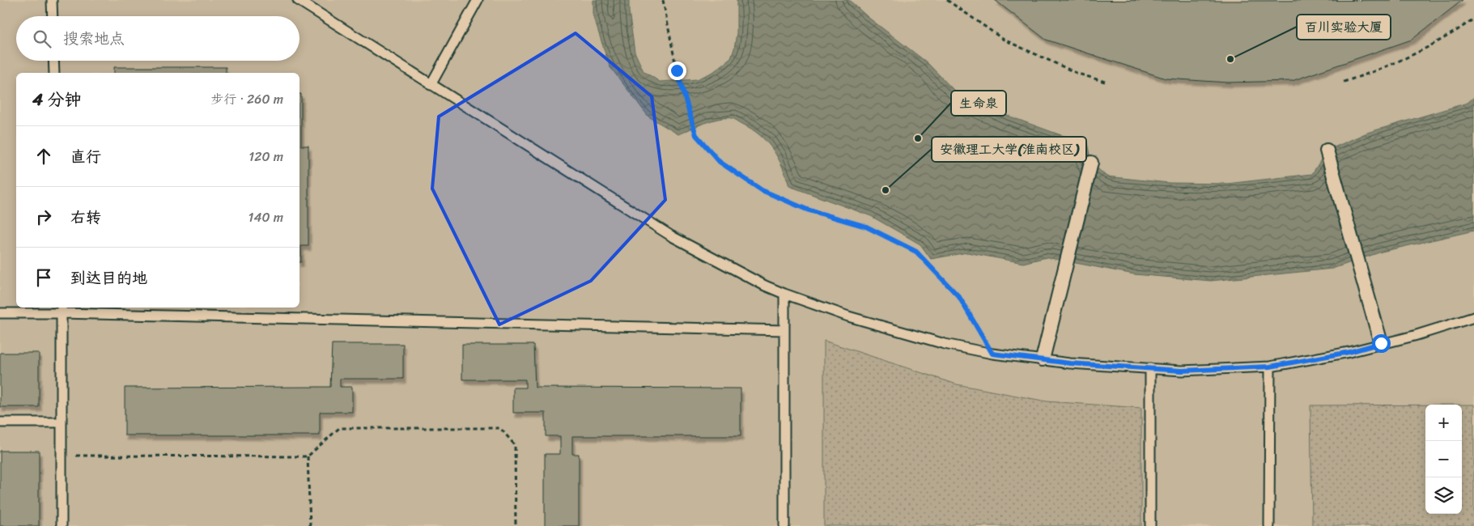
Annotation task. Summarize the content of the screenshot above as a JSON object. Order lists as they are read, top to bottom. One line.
{"places":["百川实验大厦","生命泉","安徽理工大学(淮南校区)"],"page":{"search":"搜索地点","heading":["4 分钟","步行 · 260 m"],"list":[["直行","120 m"],["右转","140 m"],"到达目的地"],"map_buttons":["+","−"]}}
